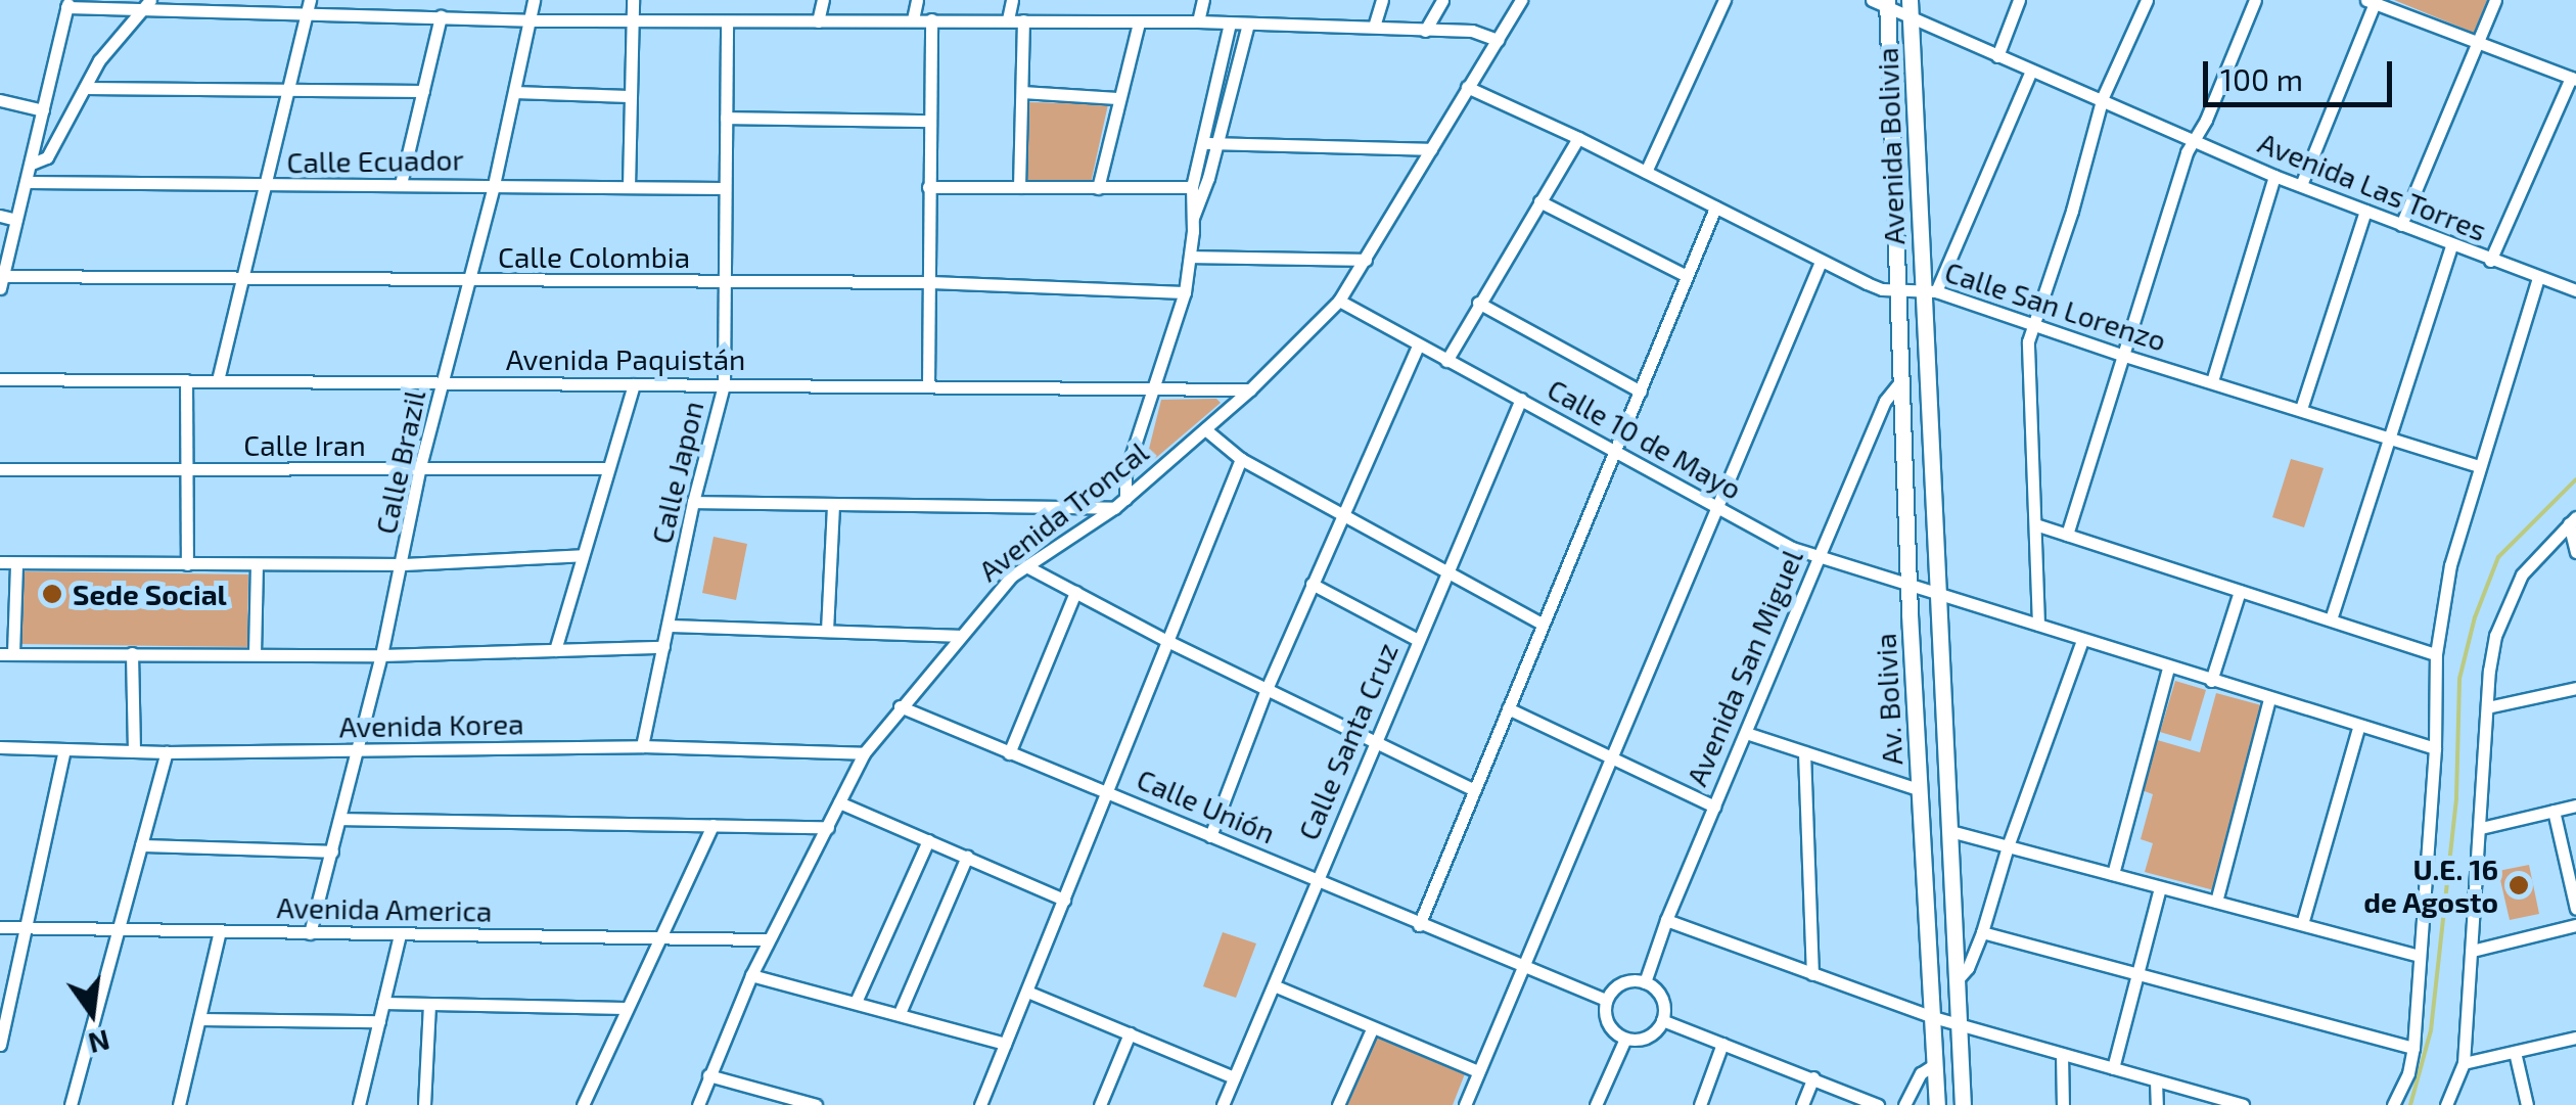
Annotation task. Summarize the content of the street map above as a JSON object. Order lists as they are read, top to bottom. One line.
{"streets":{"street":["Avenida Bolivia","Calle Ecuador","Avenida Las Torres","Calle Colombia","Calle San Lorenzo","Avenida Paquistán","Calle 10 de Mayo","Calle Iran","Calle Brazil","Calle Japon","Avenida Troncal","Avenida San Miguel","Av. Bolivia","Avenida Korea","Calle Santa Cruz","Calle Unión","Avenida America"]},"crossings":[["Avenida Bolivia","Avenida Las Torres"],["Avenida Bolivia","Calle San Lorenzo"],["Avenida Bolivia","Av. Bolivia"],["Calle Ecuador","Calle Brazil"],["Calle Ecuador","Calle Japon"],["Calle Colombia","Calle Brazil"],["Calle Colombia","Calle Japon"],["Calle San Lorenzo","Avenida Troncal"],["Calle San Lorenzo","Av. Bolivia"],["Avenida Paquistán","Calle Brazil"],["Avenida Paquistán","Calle Japon"],["Avenida Paquistán","Avenida Troncal"],["Calle 10 de Mayo","Avenida Troncal"],["Calle 10 de Mayo","Avenida San Miguel"],["Calle 10 de Mayo","Av. Bolivia"],["Calle 10 de Mayo","Calle Santa Cruz"],["Calle Iran","Calle Brazil"],["Calle Brazil","Avenida Korea"],["Calle Brazil","Avenida America"],["Calle Japon","Avenida Korea"],["Avenida Troncal","Avenida Korea"],["Avenida Troncal","Calle Unión"],["Avenida Troncal","Avenida America"],["Avenida San Miguel","Av. Bolivia"],["Avenida San Miguel","Calle Unión"],["Calle Santa Cruz","Calle Unión"]],"places":["Sede Social","U.E. 16 de Agosto"],"scale_bar":"100 m","north":"bottom"}
